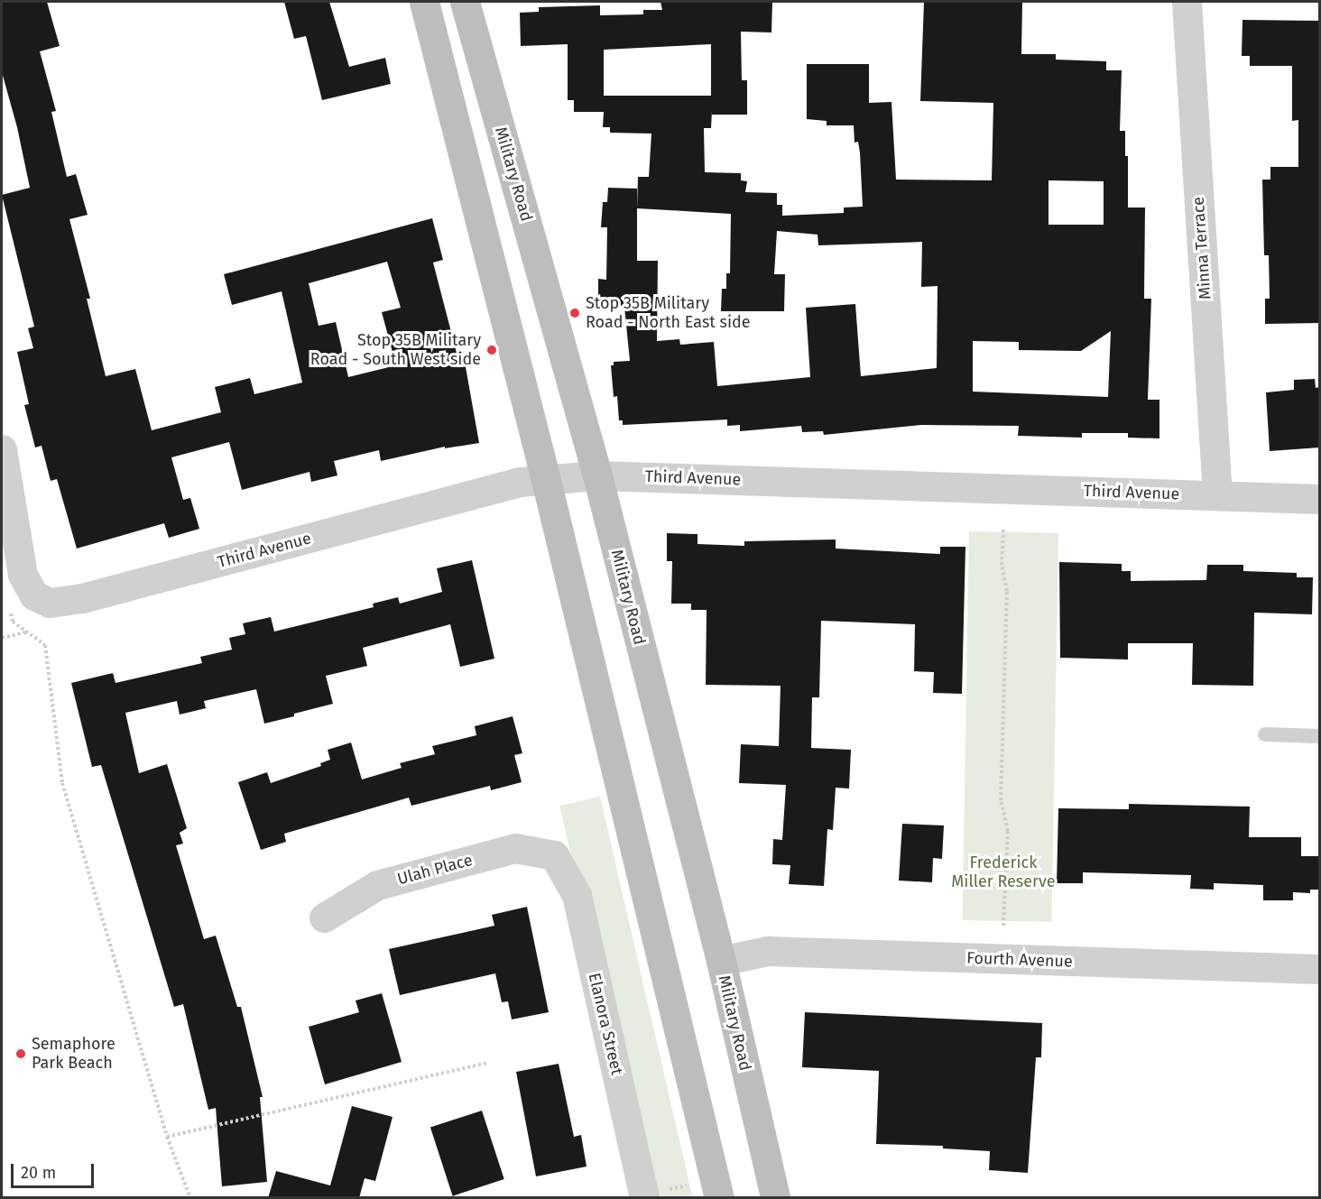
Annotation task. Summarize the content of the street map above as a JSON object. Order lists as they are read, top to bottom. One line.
{"streets":{"main road":["Military Road"],"street":["Minna Terrace","Third Avenue","Ulah Place","Fourth Avenue","Elanora Street"]},"crossings":[["Military Road","Third Avenue"],["Military Road","Fourth Avenue"],["Minna Terrace","Third Avenue"],["Ulah Place","Elanora Street"]],"parks":["Frederick Miller Reserve"],"places":["Stop 35B Military Road - North East side","Stop 35B Military Road - South West side","Semaphore Park Beach"],"scale_bar":"20 m"}
